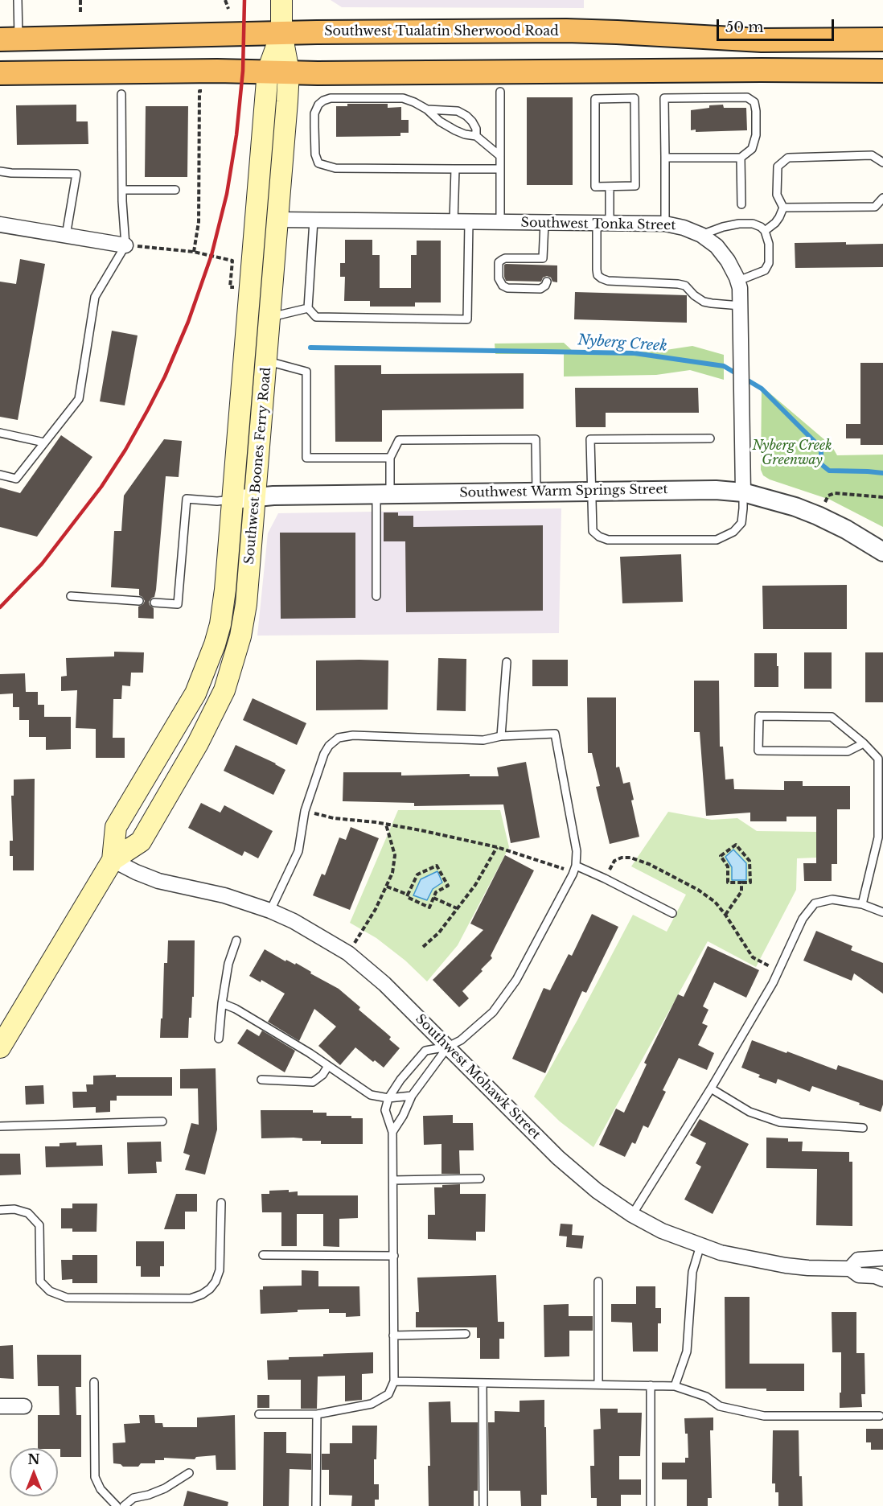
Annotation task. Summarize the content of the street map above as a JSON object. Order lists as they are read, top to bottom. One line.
{"streets":{"highway":["Southwest Tualatin Sherwood Road"],"main road":["Southwest Boones Ferry Road"],"street":["Southwest Tonka Street","Southwest Warm Springs Street","Southwest Mohawk Street"]},"crossings":[["Southwest Tualatin Sherwood Road","Southwest Boones Ferry Road"],["Southwest Tonka Street","Southwest Boones Ferry Road"],["Southwest Tonka Street","Southwest Warm Springs Street"],["Southwest Boones Ferry Road","Southwest Warm Springs Street"],["Southwest Boones Ferry Road","Southwest Mohawk Street"]],"water":["Nyberg Creek"],"parks":["Nyberg Creek Greenway"],"scale_bar":"50 m","north":"top"}
